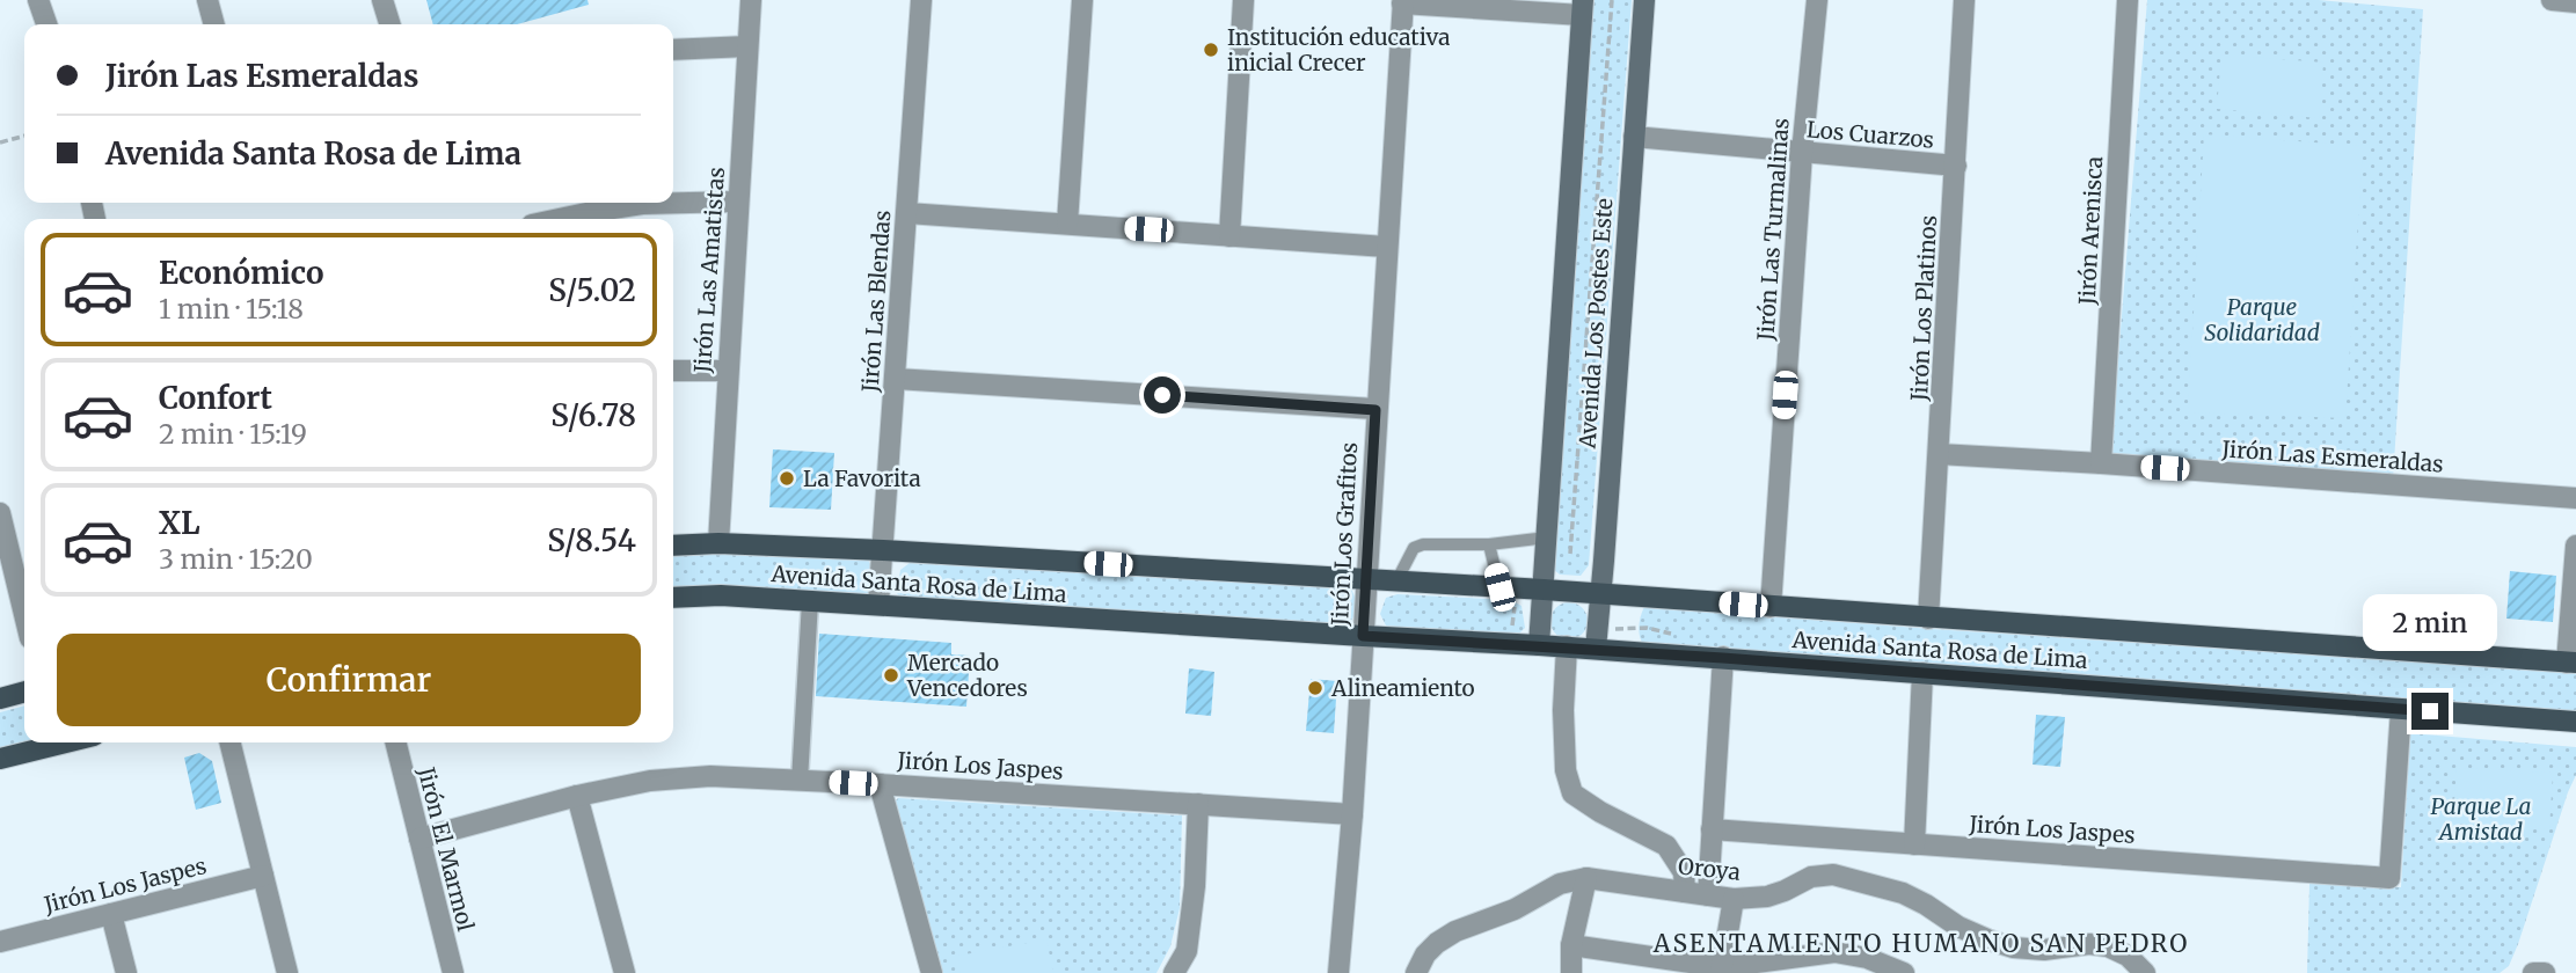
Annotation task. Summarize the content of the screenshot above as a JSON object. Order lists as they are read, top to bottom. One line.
{"streets":{"main road":["Avenida Los Postes Este","Avenida Santa Rosa de Lima"],"street":["Los Cuarzos","Jirón Las Turmalinas","Jirón Arenisca","Jirón Las Amatistas","Jirón Las Blendas","Jirón Los Platinos","Jirón Las Esmeraldas","Jirón Los Grafitos","Jirón Los Jaspes","Jirón El Marmol","Oroya"]},"crossings":[["Los Cuarzos","Jirón Las Turmalinas"],["Los Cuarzos","Jirón Los Platinos"],["Los Cuarzos","Avenida Los Postes Este"],["Jirón Las Turmalinas","Avenida Santa Rosa de Lima"],["Jirón Arenisca","Jirón Las Esmeraldas"],["Jirón Las Amatistas","Avenida Santa Rosa de Lima"],["Jirón Las Blendas","Avenida Santa Rosa de Lima"],["Jirón Los Platinos","Jirón Las Esmeraldas"],["Jirón Los Platinos","Avenida Santa Rosa de Lima"],["Avenida Los Postes Este","Avenida Santa Rosa de Lima"],["Jirón Los Grafitos","Avenida Santa Rosa de Lima"],["Jirón Los Grafitos","Jirón Los Jaspes"],["Avenida Santa Rosa de Lima","Jirón Los Jaspes"],["Jirón Los Jaspes","Jirón El Marmol"]],"districts":["ASENTAMIENTO HUMANO SAN PEDRO"],"parks":["Parque Solidaridad","Parque La Amistad"],"places":["Institución educativa inicial Crecer","La Favorita","Mercado Vencedores","Alineamiento"],"page":{"banner":["Jirón Las Esmeraldas","Avenida Santa Rosa de Lima"],"list":[{"name":"Económico","note":"1 min · 15:18","value":"S/5.02"},{"name":"Confort","note":"2 min · 15:19","value":"S/6.78"},{"name":"XL","note":"3 min · 15:20","value":"S/8.54"}],"bubble":"2 min","buttons":"Confirmar"}}
